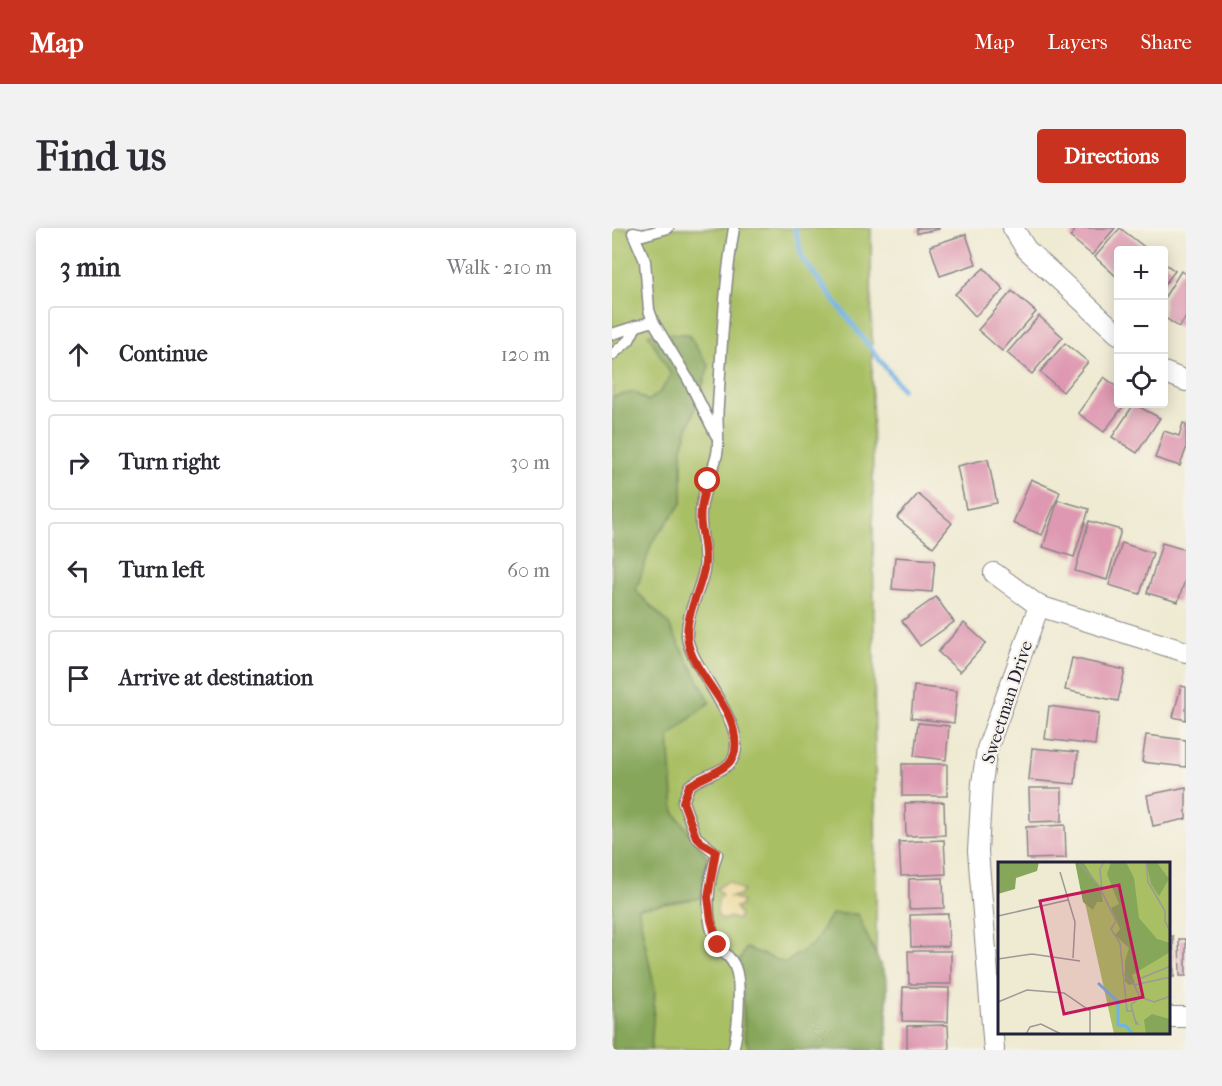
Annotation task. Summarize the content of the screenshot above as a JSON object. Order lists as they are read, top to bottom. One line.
{"streets":{"street":["Sweetman Drive"]},"page":{"header":"Map","nav":["Map","Layers","Share"],"buttons":"Directions","title":"Find us","heading":["3 min","Walk · 210 m"],"map_buttons":["+","−"],"list":[["Continue","120 m"],["Turn right","30 m"],["Turn left","60 m"],"Arrive at destination"]}}
